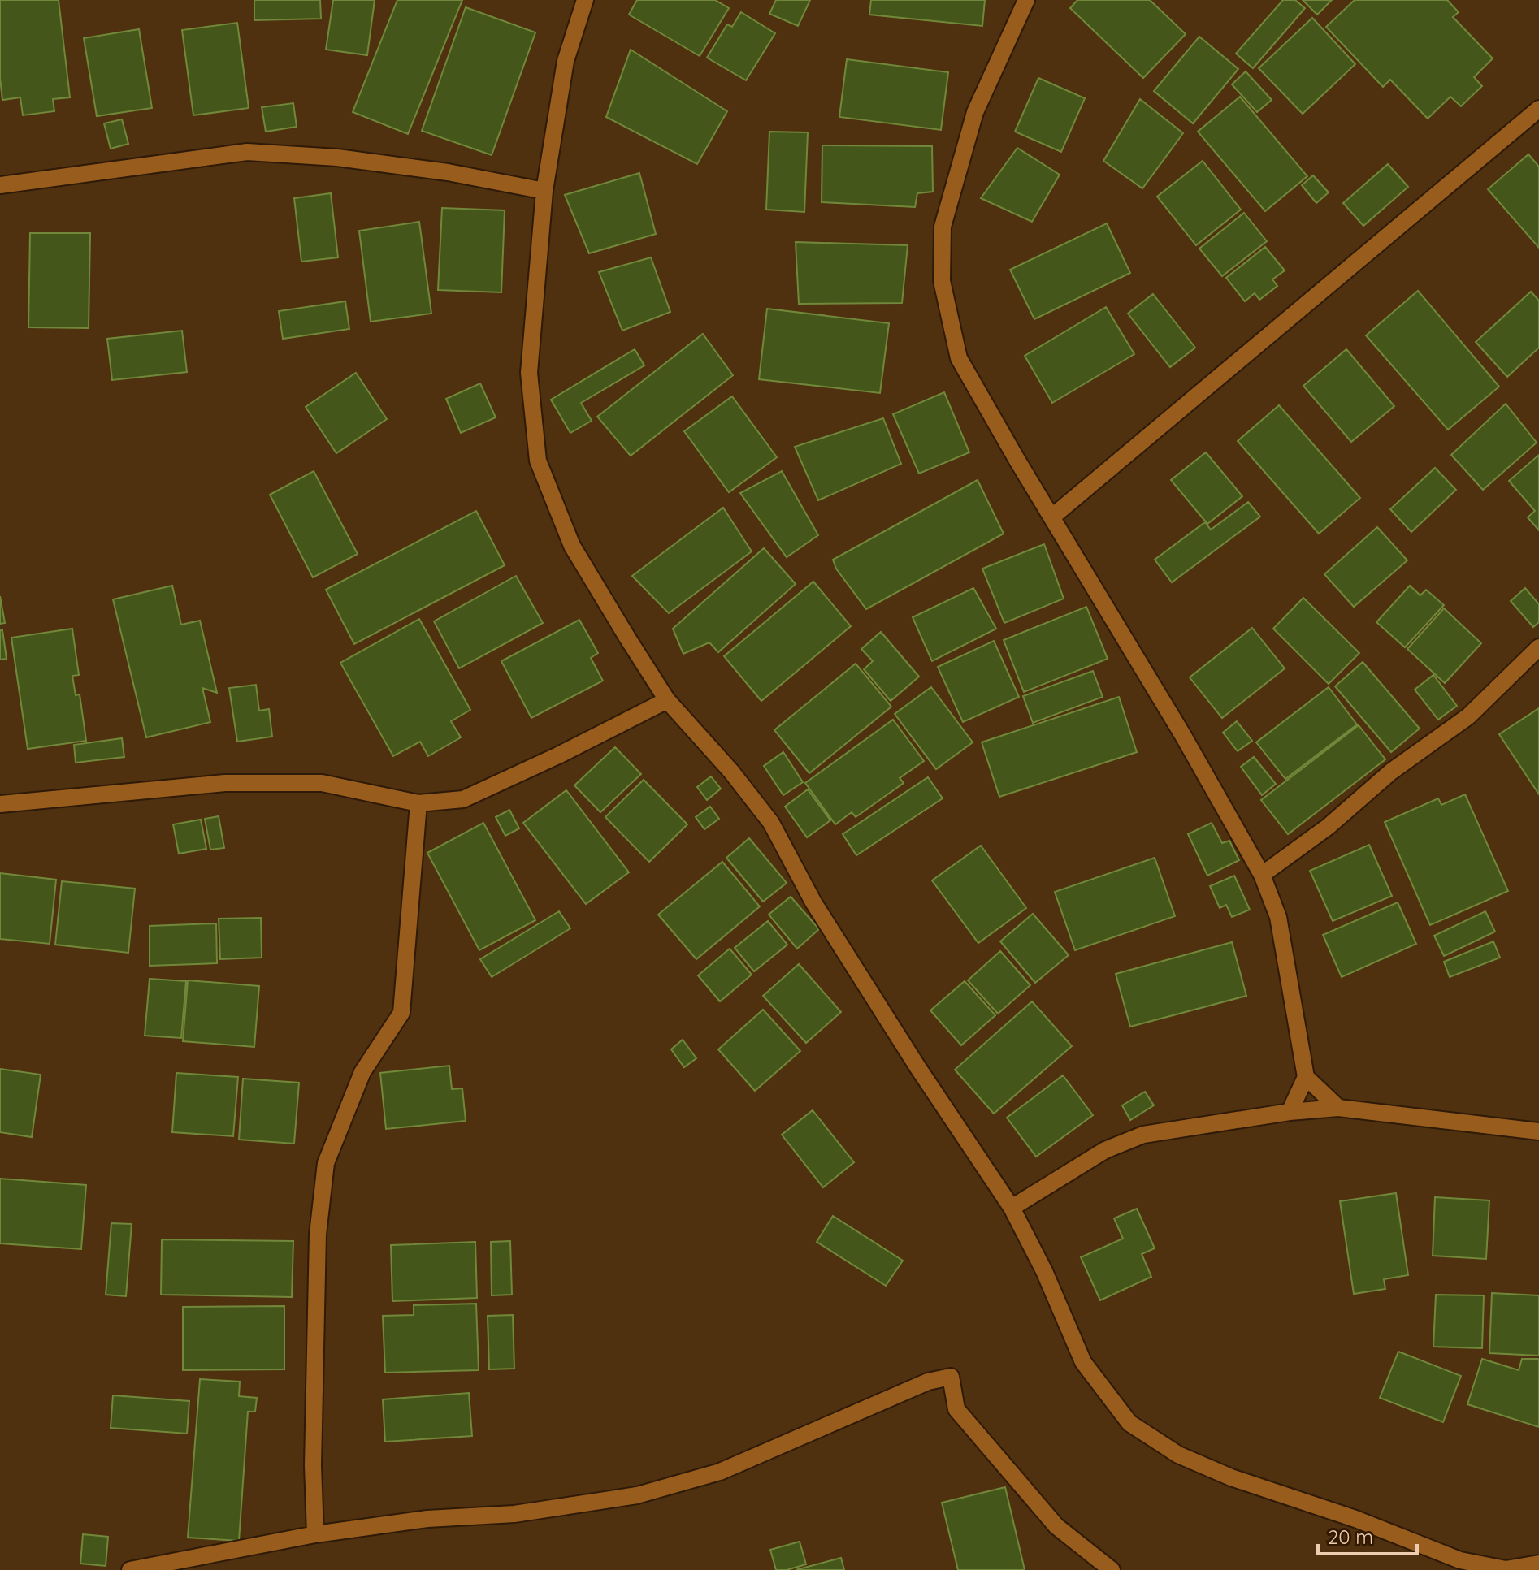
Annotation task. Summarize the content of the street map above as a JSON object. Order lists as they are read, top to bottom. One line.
{"scale_bar":"20 m"}
